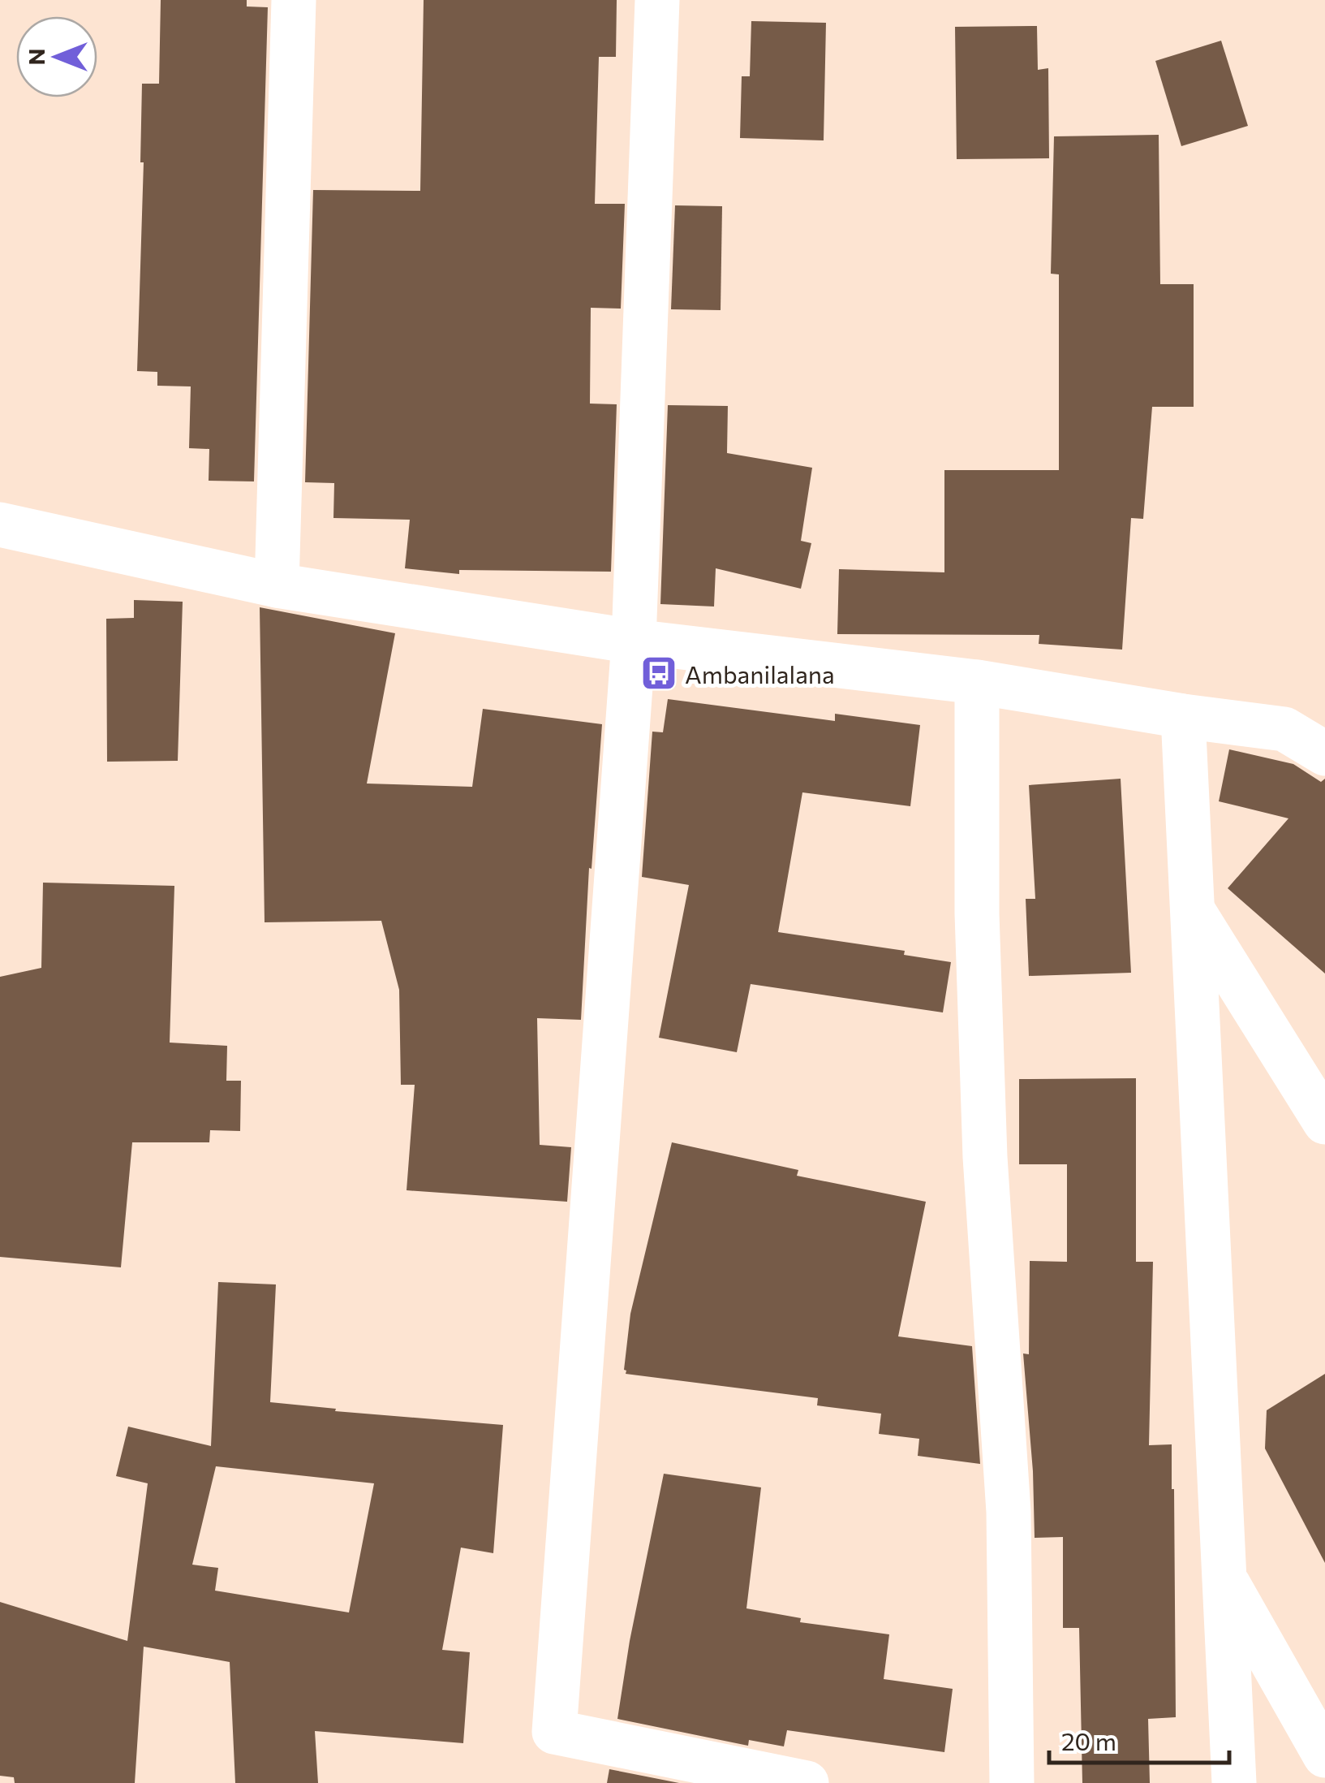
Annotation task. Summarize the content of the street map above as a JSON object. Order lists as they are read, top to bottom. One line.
{"places":{"bus stop":["Ambanilalana"]},"scale_bar":"20 m","north":"left"}
